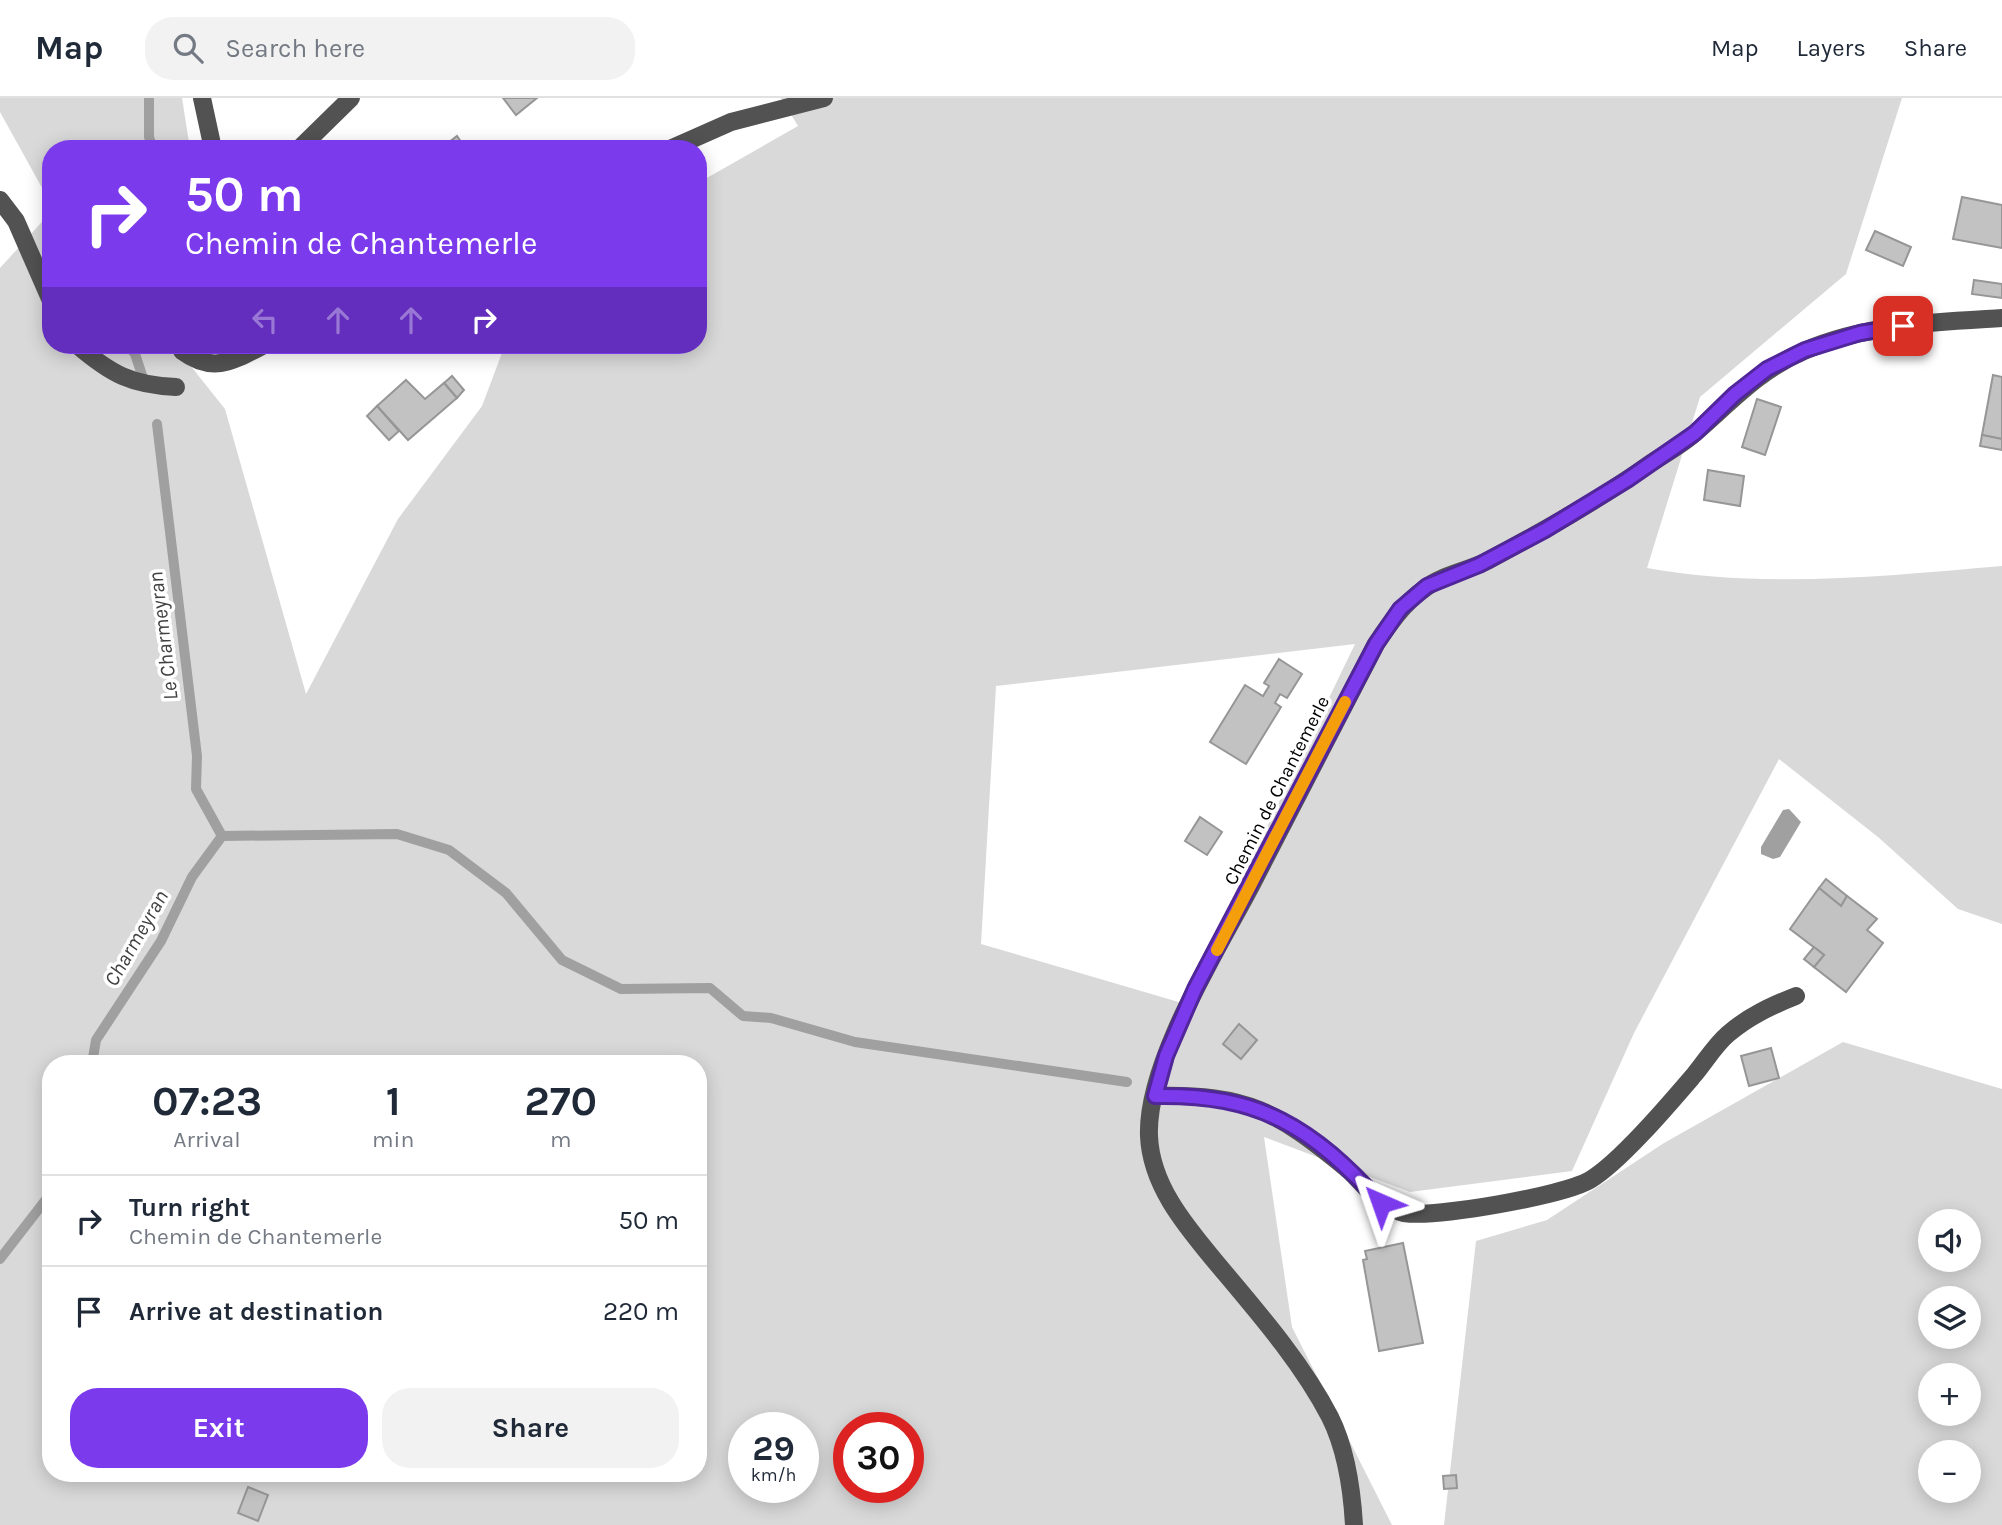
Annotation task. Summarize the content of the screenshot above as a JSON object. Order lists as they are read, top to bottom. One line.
{"streets":{"street":["Chemin de Chantemerle"]},"water":["Le Charmeyran","Charmeyran"],"page":{"header":"Map","search":"Search here","nav":["Map","Layers","Share"],"turn":["50 m","Chemin de Chantemerle"],"eta":["07:23","Arrival","1","min","270","m"],"list":[{"name":"Turn right","note":"Chemin de Chantemerle","value":"50 m"},{"name":"Arrive at destination","value":"220 m"}],"map_buttons":["+","−"],"buttons":["Exit","Share"],"speed":"29 km/h","limit":"30"}}
